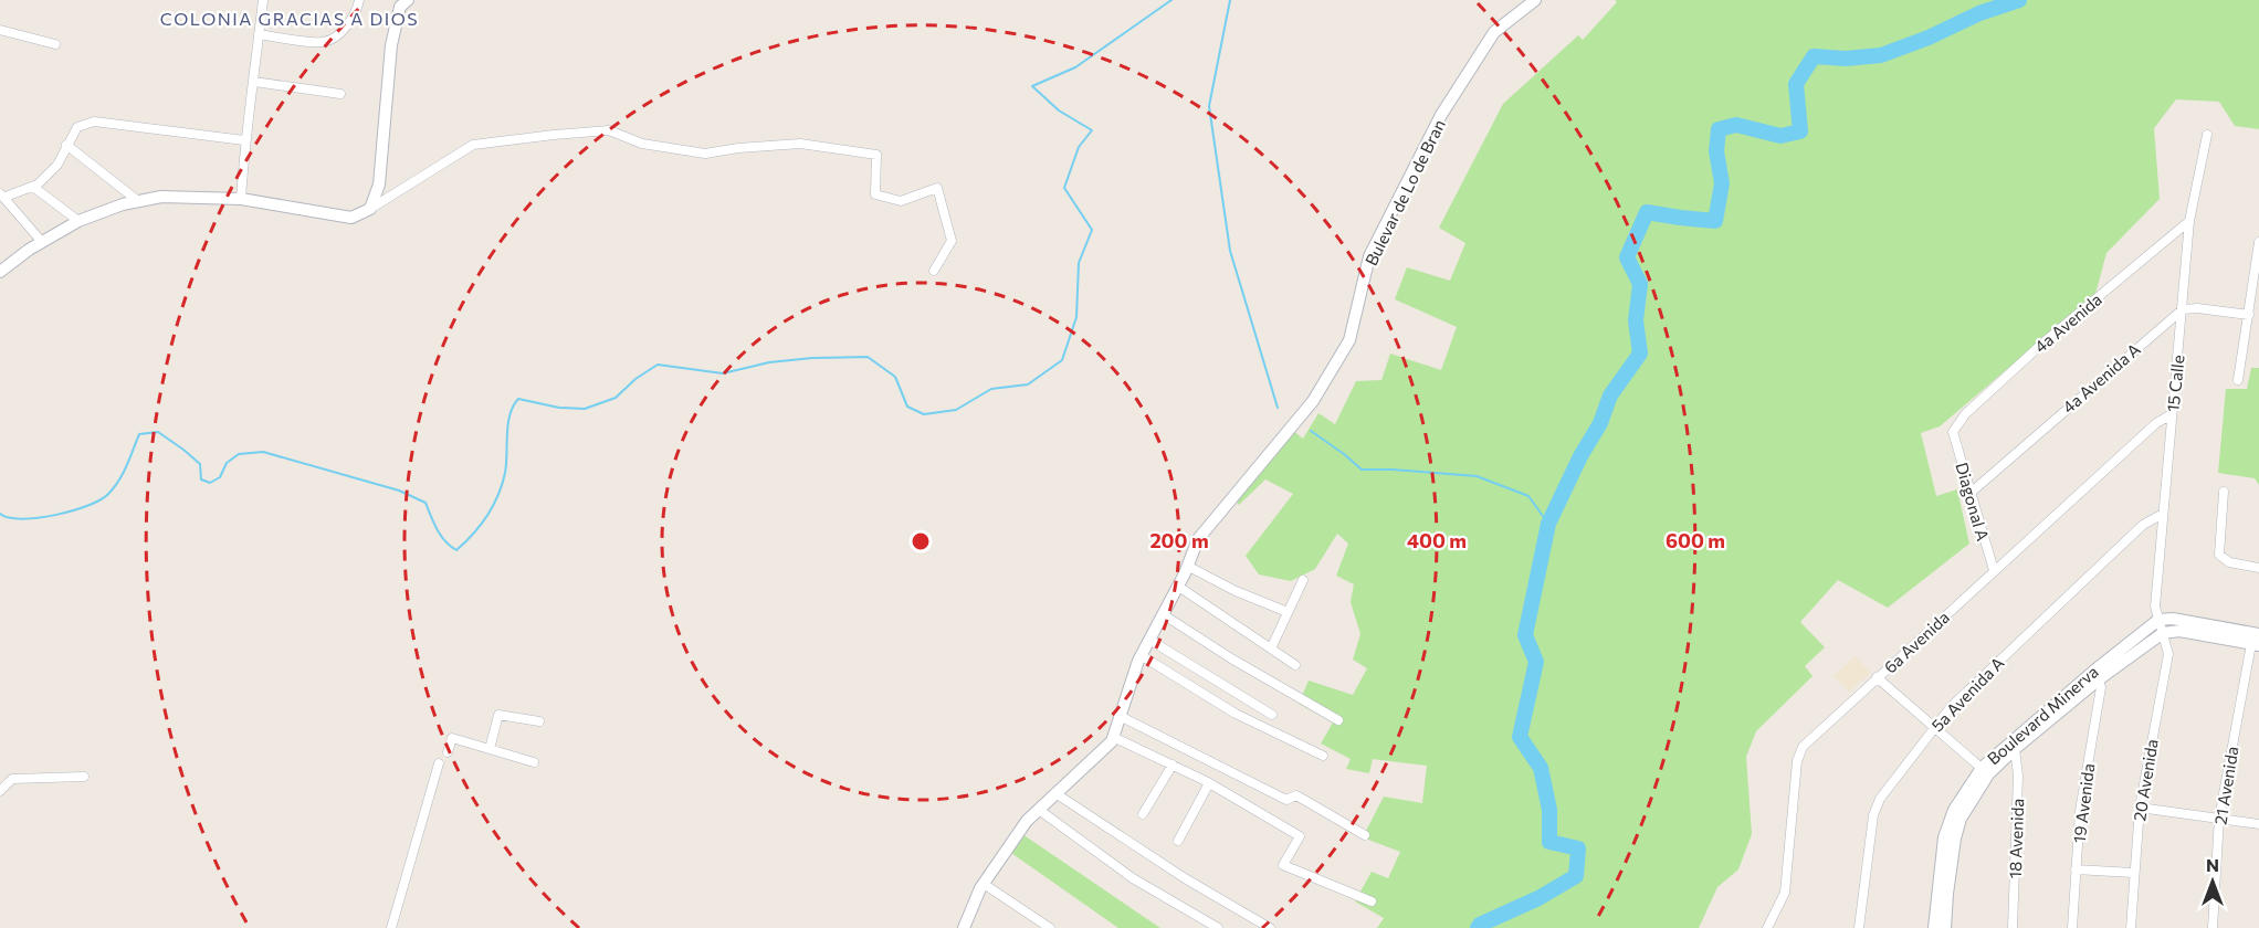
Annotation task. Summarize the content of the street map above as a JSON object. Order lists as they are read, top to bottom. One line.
{"streets":{"street":["Bulevar de Lo de Bran","4a Avenida","4a Avenida A","15 Calle","Diagonal A","6a Avenida","5a Avenida A","Boulevard Minerva","20 Avenida","21 Avenida","19 Avenida","18 Avenida"]},"crossings":[["4a Avenida","15 Calle"],["4a Avenida","Diagonal A"],["4a Avenida A","15 Calle"],["4a Avenida A","Diagonal A"],["15 Calle","6a Avenida"],["15 Calle","5a Avenida A"],["15 Calle","Boulevard Minerva"],["15 Calle","20 Avenida"],["Diagonal A","6a Avenida"],["Boulevard Minerva","20 Avenida"],["Boulevard Minerva","19 Avenida"],["Boulevard Minerva","18 Avenida"]],"districts":["COLONIA GRACIAS A DIOS"],"north":"top","rings":["200 m","400 m","600 m"]}
